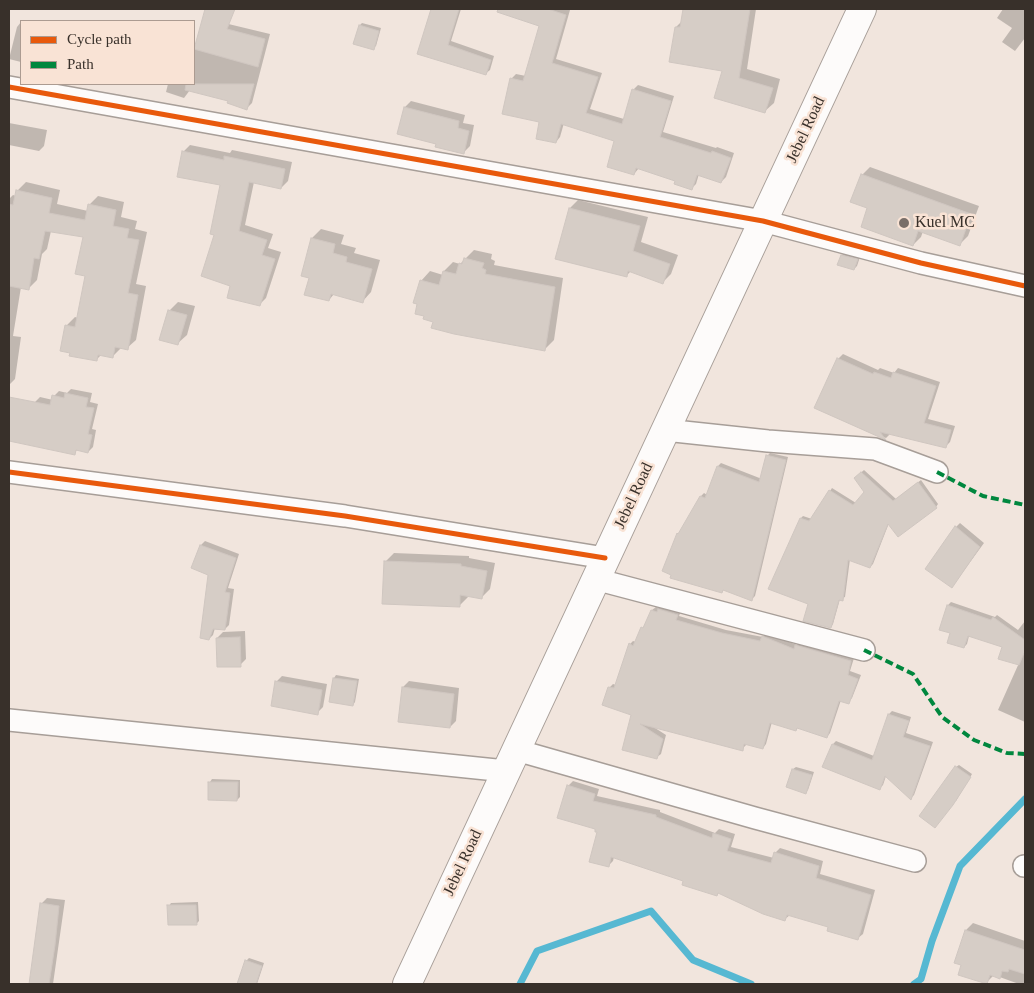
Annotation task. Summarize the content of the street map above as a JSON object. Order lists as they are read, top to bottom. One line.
{"streets":{"main road":["Jebel Road"]},"places":["Kuel MC"],"legend":["Cycle path","Path"]}
